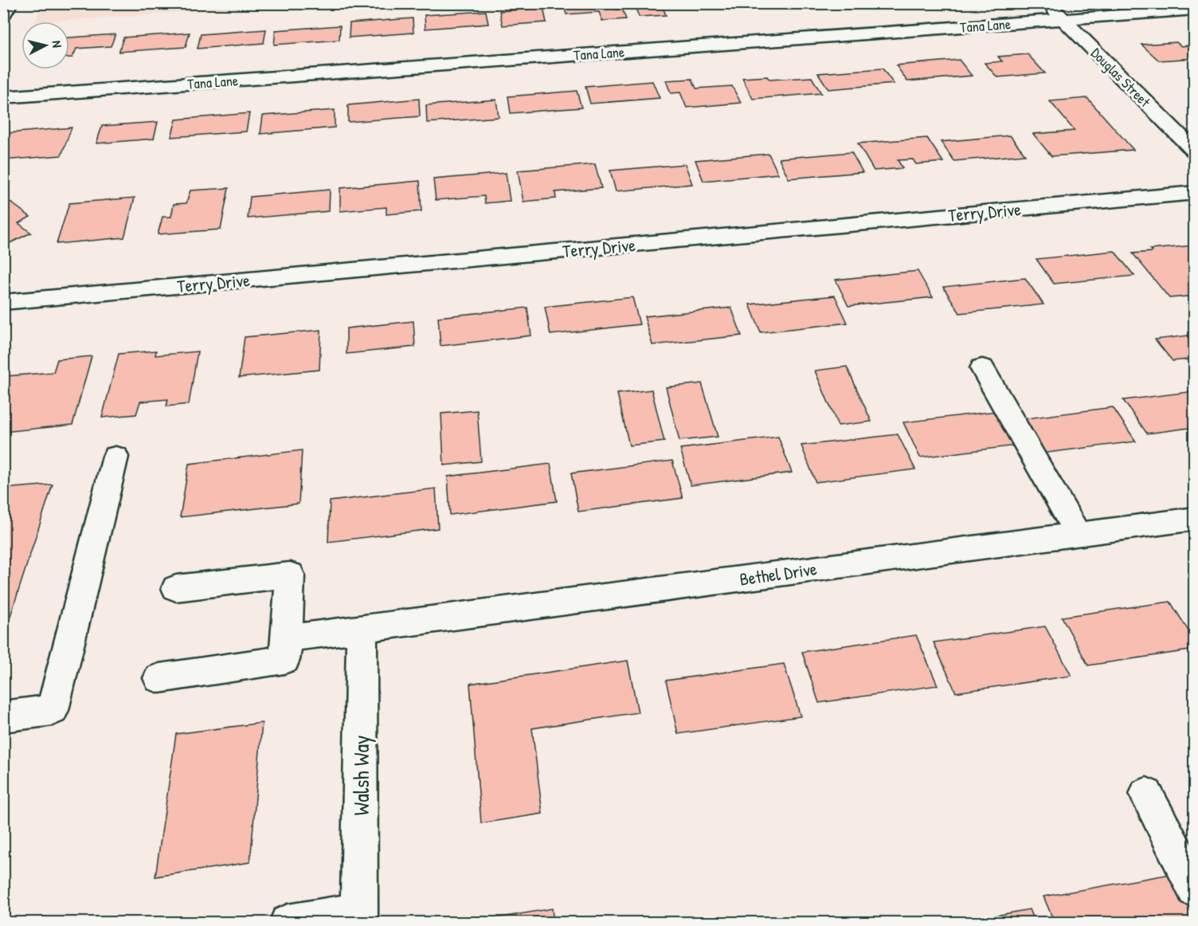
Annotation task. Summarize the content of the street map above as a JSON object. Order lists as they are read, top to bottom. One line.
{"streets":{"street":["Tana Lane","Douglas Street","Terry Drive","Bethel Drive","Walsh Way"]},"crossings":[["Tana Lane","Douglas Street"],["Bethel Drive","Walsh Way"]],"north":"right"}
